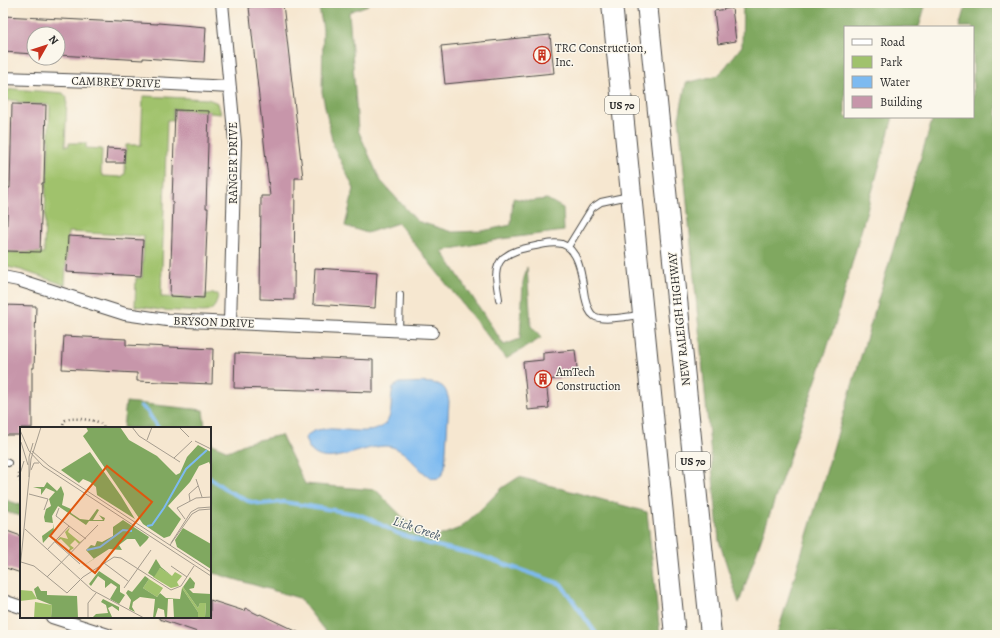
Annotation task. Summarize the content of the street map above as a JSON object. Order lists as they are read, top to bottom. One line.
{"streets":{"highway":["US 70","NEW RALEIGH HIGHWAY"],"street":["CAMBREY DRIVE","RANGER DRIVE","BRYSON DRIVE"]},"crossings":[["CAMBREY DRIVE","RANGER DRIVE"],["RANGER DRIVE","BRYSON DRIVE"]],"water":["Lick Creek"],"places":{"building":["TRC Construction, Inc.","AmTech Construction"]},"legend":["Road","Park","Water","Building"],"north":"top right"}
